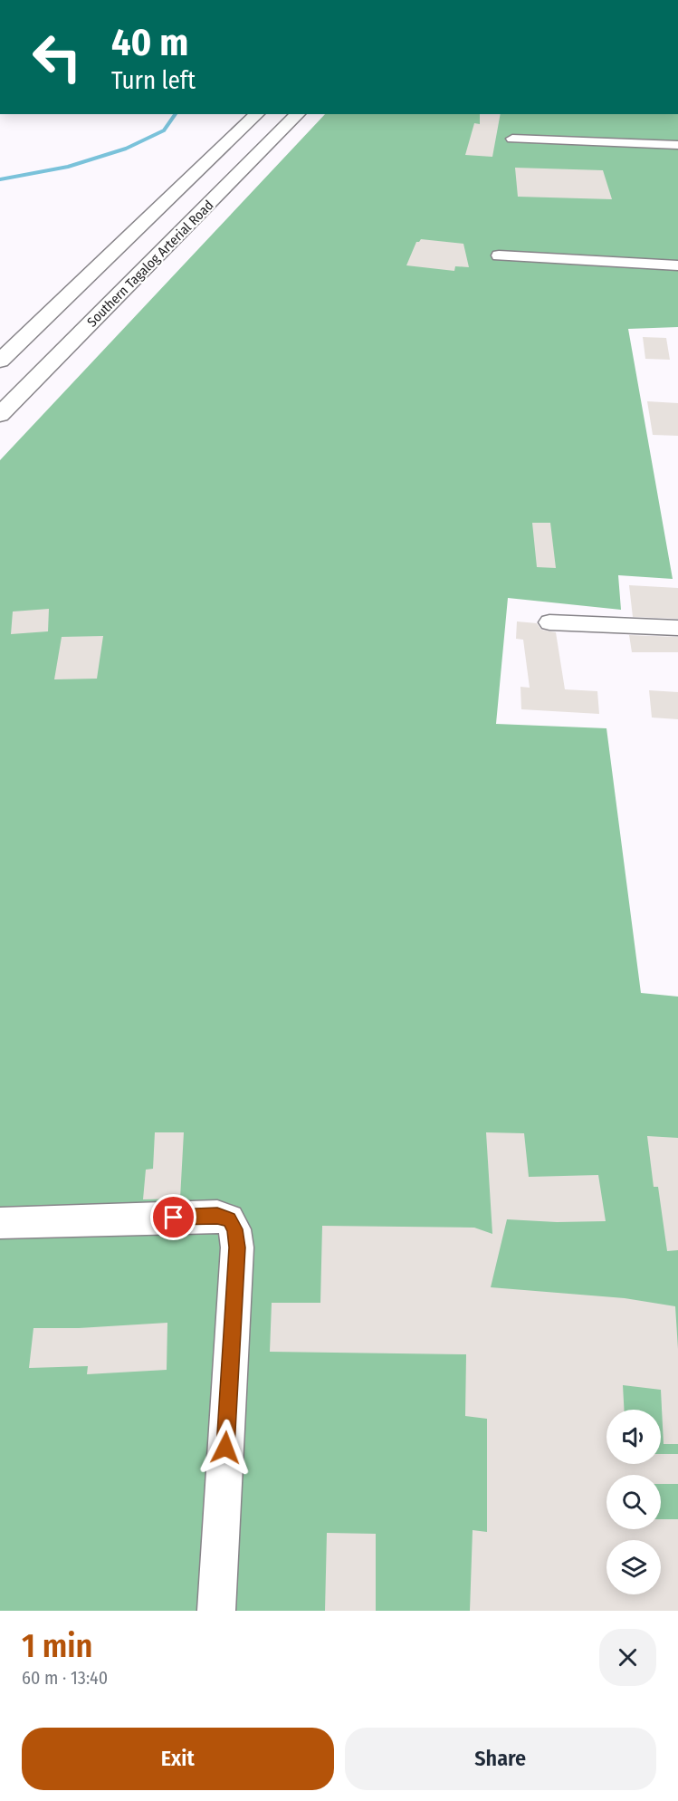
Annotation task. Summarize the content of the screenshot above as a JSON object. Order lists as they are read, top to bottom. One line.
{"streets":{"highway":["Southern Tagalog Arterial Road"]},"page":{"turn":["40 m","Turn left"],"heading":["1 min","60 m · 13:40"],"buttons":["Exit","Share"]}}
